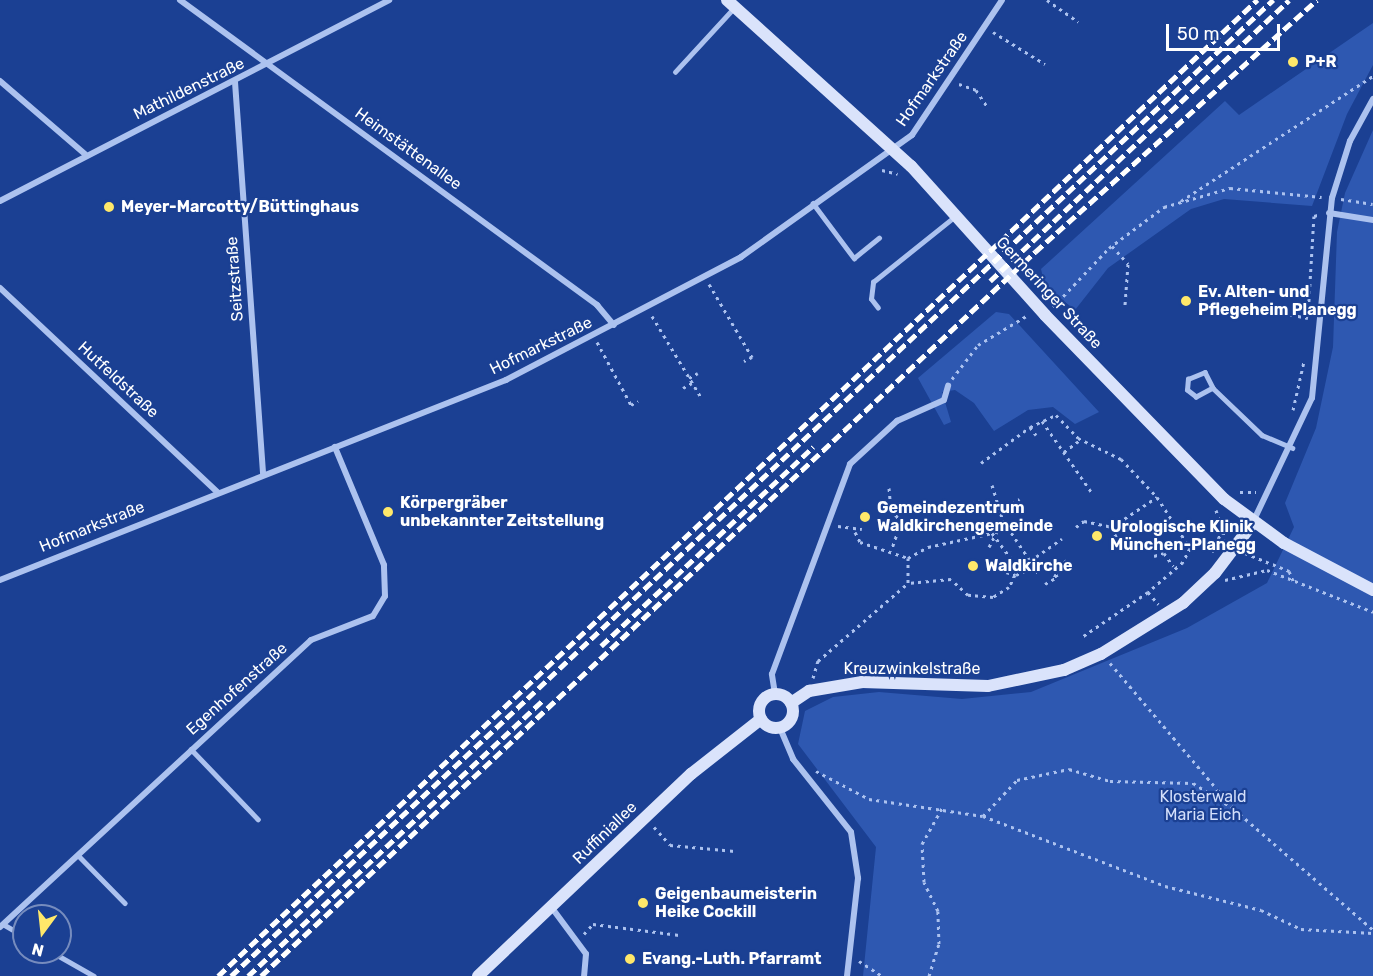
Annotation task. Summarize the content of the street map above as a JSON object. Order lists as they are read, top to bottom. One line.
{"streets":{"street":["Hofmarkstraße","Mathildenstraße","Heimstättenallee","Seitzstraße","Germeringer Straße","Hutfeldstraße","Kreuzwinkelstraße","Egenhofenstraße","Ruffiniallee"]},"crossings":[["Hofmarkstraße","Heimstättenallee"],["Hofmarkstraße","Seitzstraße"],["Hofmarkstraße","Germeringer Straße"],["Hofmarkstraße","Hutfeldstraße"],["Hofmarkstraße","Egenhofenstraße"],["Mathildenstraße","Heimstättenallee"],["Mathildenstraße","Seitzstraße"],["Germeringer Straße","Kreuzwinkelstraße"],["Kreuzwinkelstraße","Ruffiniallee"]],"parks":["Klosterwald Maria Eich"],"places":["P+R","Meyer-Marcotty/Büttinghaus","Ev. Alten- und Pflegeheim Planegg","Körpergräber unbekannter Zeitstellung","Gemeindezentrum Waldkirchengemeinde","Urologische Klinik München-Planegg","Waldkirche","Geigenbaumeisterin Heike Cockill","Evang.-Luth. Pfarramt"],"scale_bar":"50 m","north":"bottom"}
